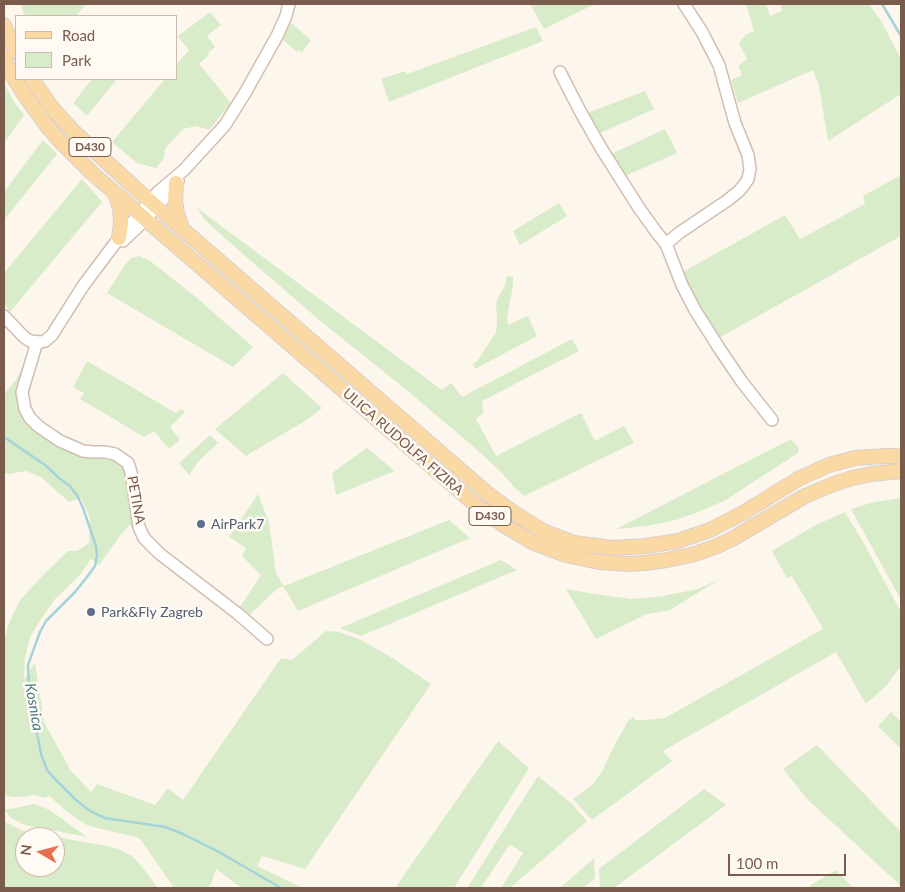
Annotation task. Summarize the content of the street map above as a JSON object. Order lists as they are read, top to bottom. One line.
{"streets":{"main road":["D430","ULICA RUDOLFA FIZIRA"],"street":["PETINA"]},"water":["Kosnica"],"places":["AirPark7","Park&Fly Zagreb"],"legend":["Road","Park"],"scale_bar":"100 m","north":"left"}
